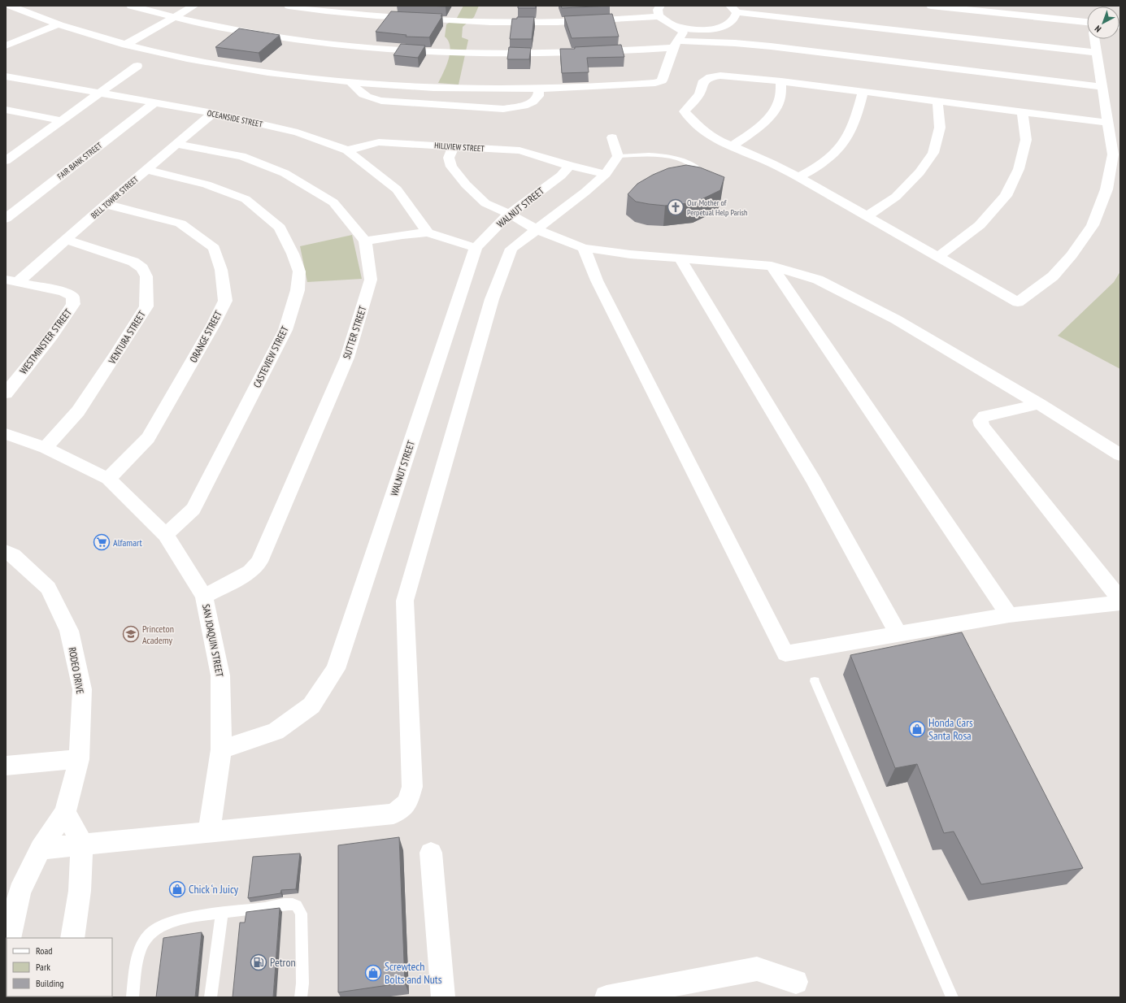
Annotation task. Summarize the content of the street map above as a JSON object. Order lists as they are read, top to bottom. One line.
{"streets":{"street":["OCEANSIDE STREET","HILLVIEW STREET","FAIR BANK STREET","BELL TOWER STREET","WALNUT STREET","SUTTER STREET","ORANGE STREET","VENTURA STREET","WESTMINSTER STREET","CASTEVIEW STREET","SAN JOAQUIN STREET","RODEO DRIVE"]},"crossings":[["OCEANSIDE STREET","HILLVIEW STREET"],["OCEANSIDE STREET","FAIR BANK STREET"],["OCEANSIDE STREET","BELL TOWER STREET"],["HILLVIEW STREET","WALNUT STREET"],["BELL TOWER STREET","SUTTER STREET"],["BELL TOWER STREET","ORANGE STREET"],["BELL TOWER STREET","VENTURA STREET"],["BELL TOWER STREET","WESTMINSTER STREET"],["BELL TOWER STREET","CASTEVIEW STREET"],["WALNUT STREET","SAN JOAQUIN STREET"],["SUTTER STREET","SAN JOAQUIN STREET"],["ORANGE STREET","SAN JOAQUIN STREET"],["VENTURA STREET","SAN JOAQUIN STREET"],["CASTEVIEW STREET","SAN JOAQUIN STREET"]],"places":{"church":["Our Mother of Perpetual Help Parish"],"supermarket":["Alfamart"],"school or university":["Princeton Academy"],"shop":["Honda Cars Santa Rosa","Chick ‘n Juicy","Screwtech Bolts and Nuts"],"fuel station":["Petron"]},"legend":["Road","Park","Building"],"north":"bottom left"}
